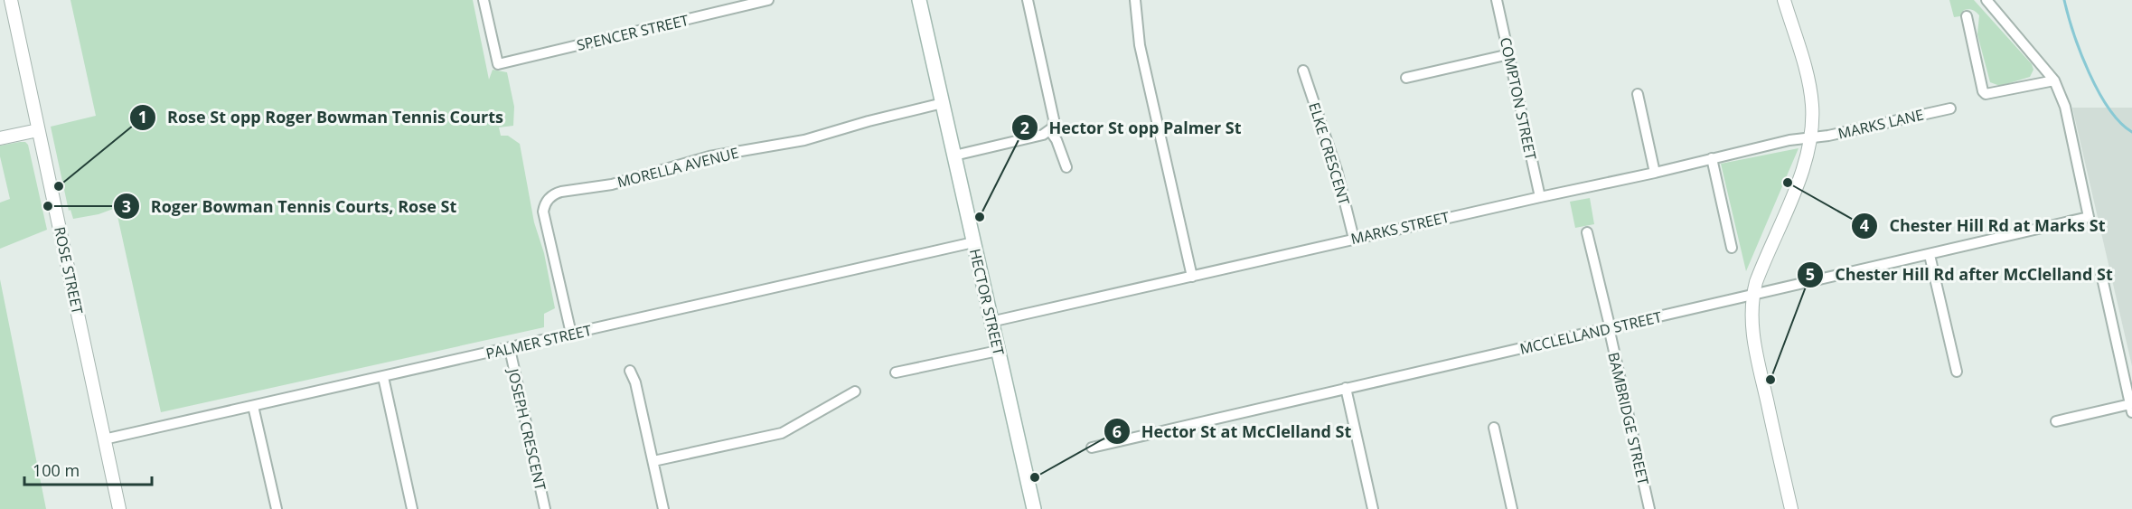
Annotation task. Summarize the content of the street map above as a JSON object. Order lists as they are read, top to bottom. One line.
{"streets":{"main road":["HECTOR STREET"],"street":["SPENCER STREET","COMPTON STREET","MARKS LANE","ELKE CRESCENT","MORELLA AVENUE","MARKS STREET","ROSE STREET","MCCLELLAND STREET","PALMER STREET","BAMBRIDGE STREET","JOSEPH CRESCENT"]},"crossings":[["COMPTON STREET","MARKS STREET"],["MARKS LANE","MARKS STREET"],["ELKE CRESCENT","MARKS STREET"],["MORELLA AVENUE","HECTOR STREET"],["MORELLA AVENUE","PALMER STREET"],["MARKS STREET","HECTOR STREET"],["ROSE STREET","PALMER STREET"],["HECTOR STREET","PALMER STREET"],["MCCLELLAND STREET","BAMBRIDGE STREET"],["PALMER STREET","JOSEPH CRESCENT"]],"places":["Chester Hill Rd at Marks St","Rose St opp Roger Bowman Tennis Courts","Roger Bowman Tennis Courts, Rose St","Hector St opp Palmer St","Chester Hill Rd after McClelland St","Hector St at McClelland St"],"scale_bar":"100 m"}
